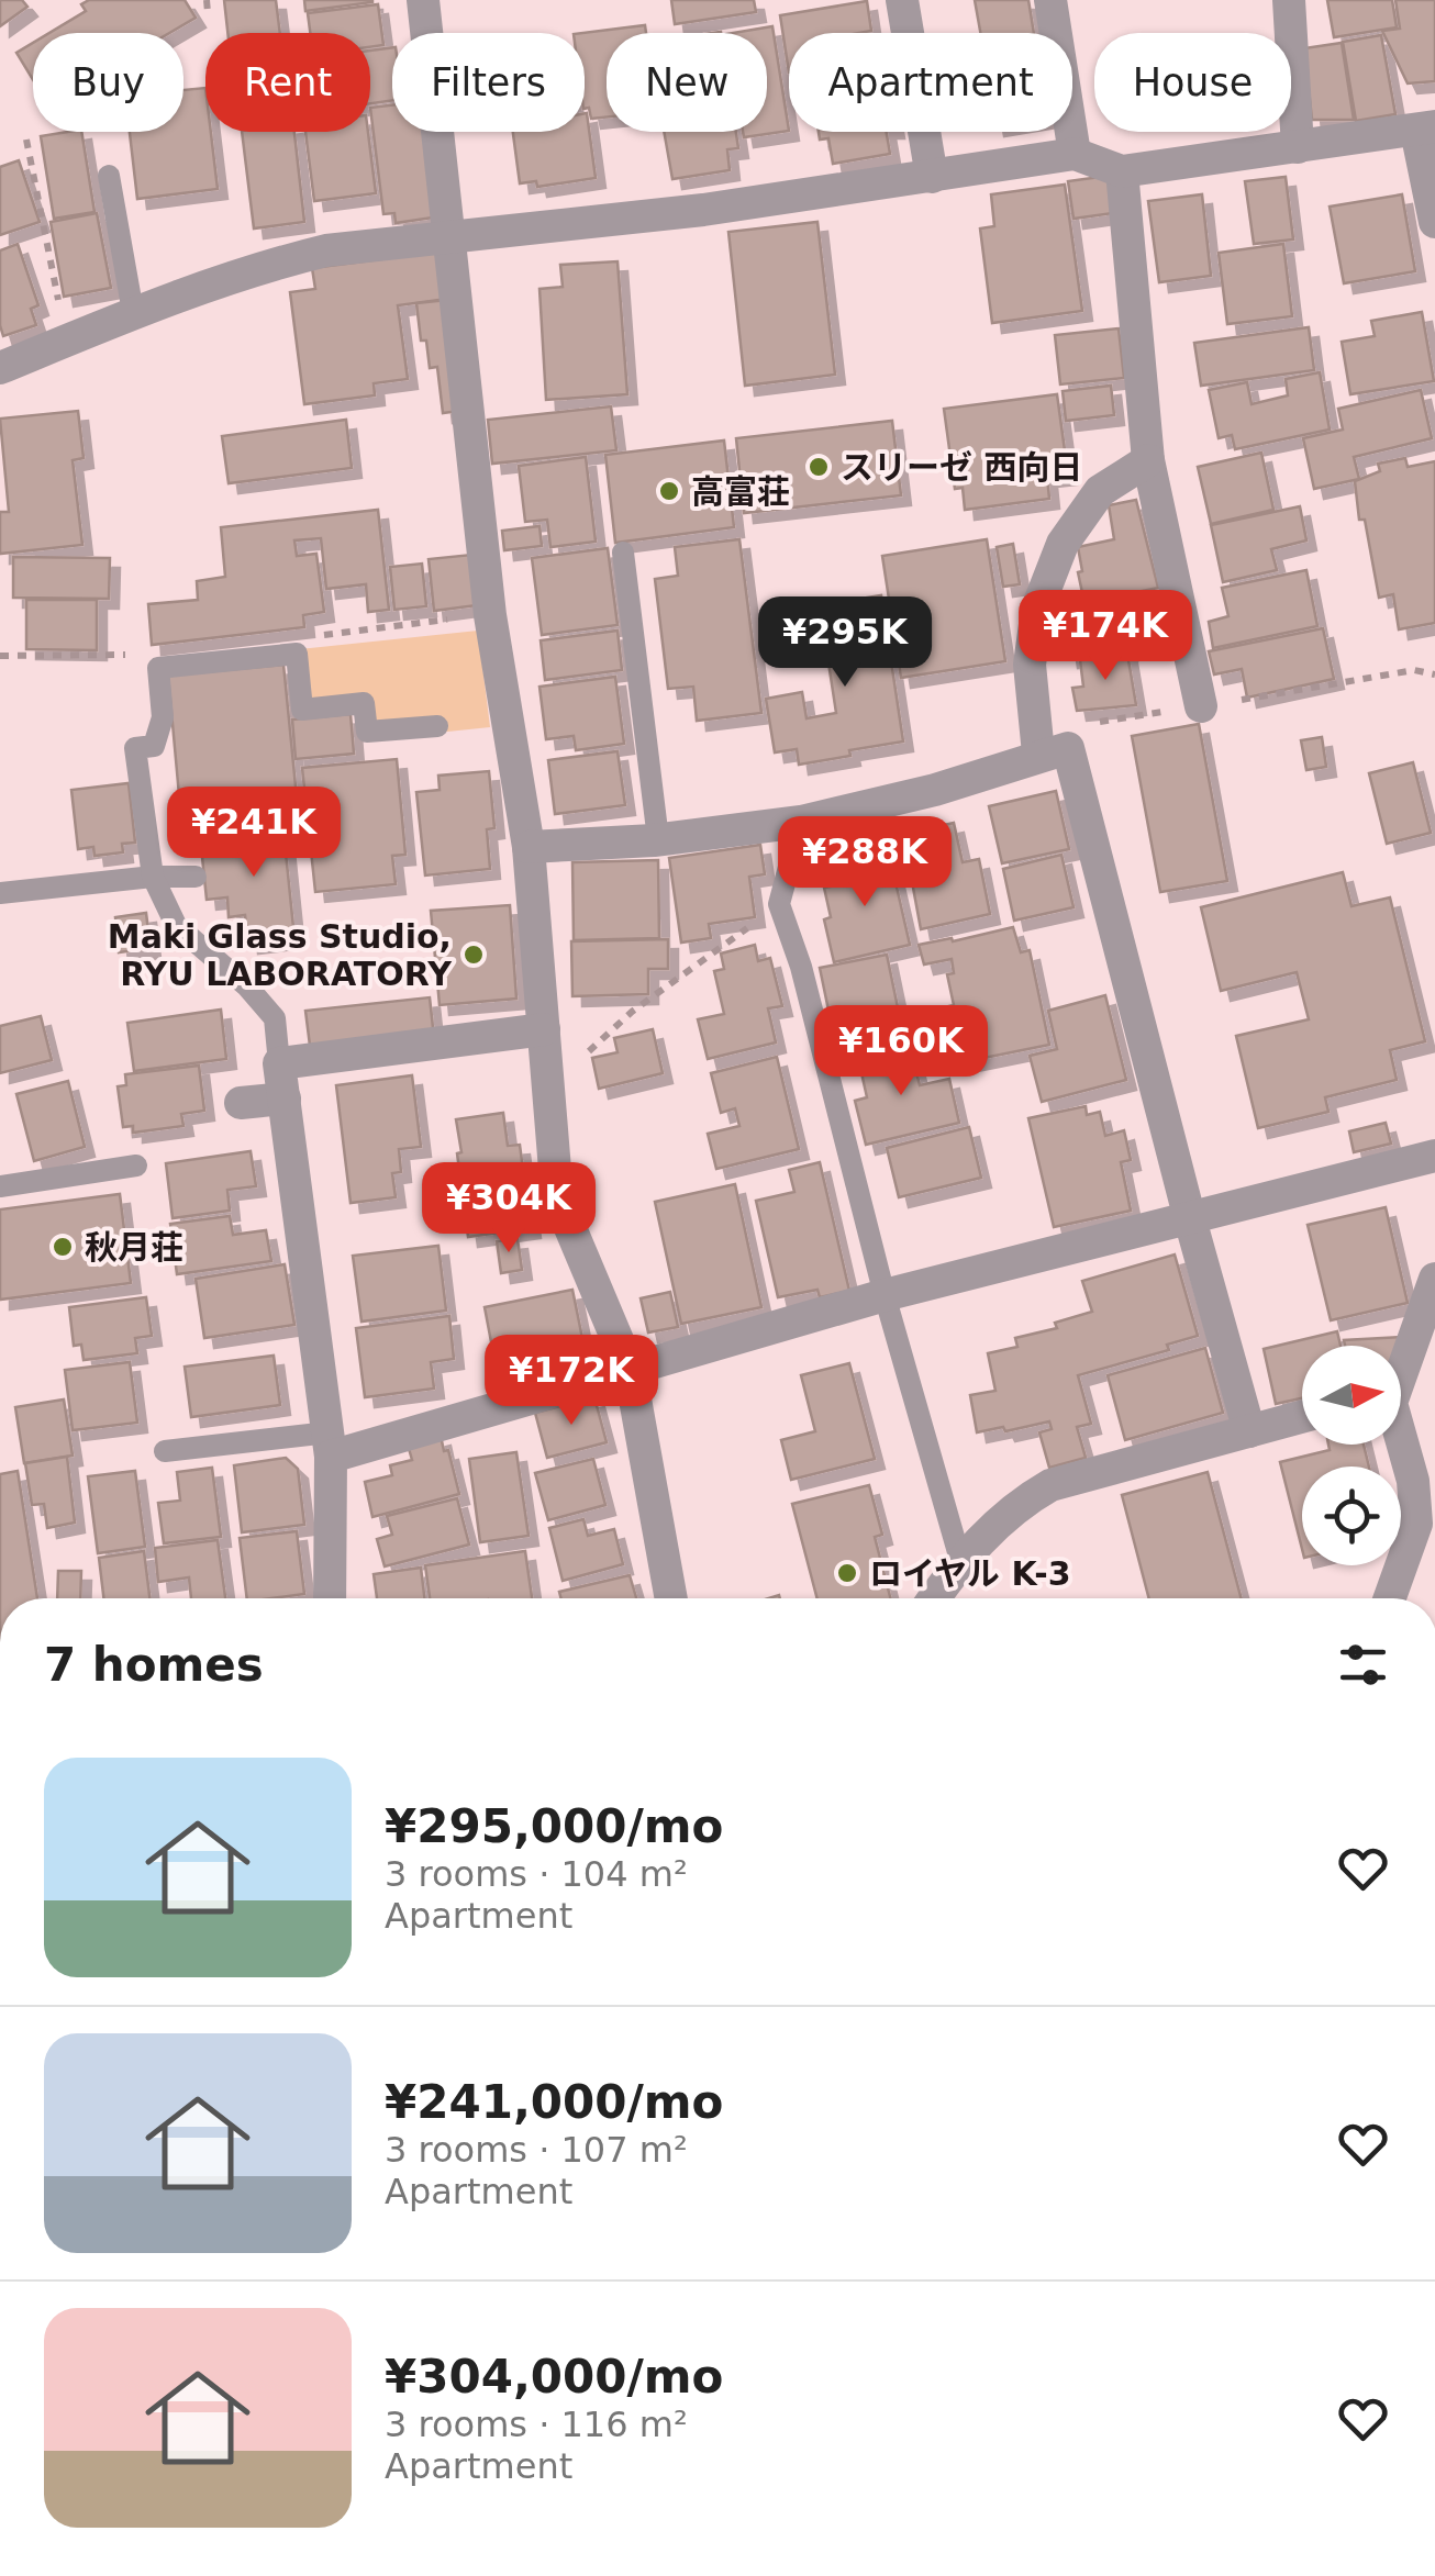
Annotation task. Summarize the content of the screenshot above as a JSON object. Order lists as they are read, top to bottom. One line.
{"places":["スリーゼ 西向日","高富荘","Maki Glass Studio, RYU LABORATORY","秋月荘","ロイヤル K-3"],"north":"right","page":{"chip":["Buy","Rent","Filters","New","Apartment","House"],"price":["¥174K","¥295K","¥241K","¥288K","¥160K","¥304K","¥172K"],"heading":"7 homes","list":[{"name":"¥295,000/mo","note":"3 rooms · 104 m² · Apartment"},{"name":"¥241,000/mo","note":"3 rooms · 107 m² · Apartment"},{"name":"¥304,000/mo","note":"3 rooms · 116 m² · Apartment"}]}}
